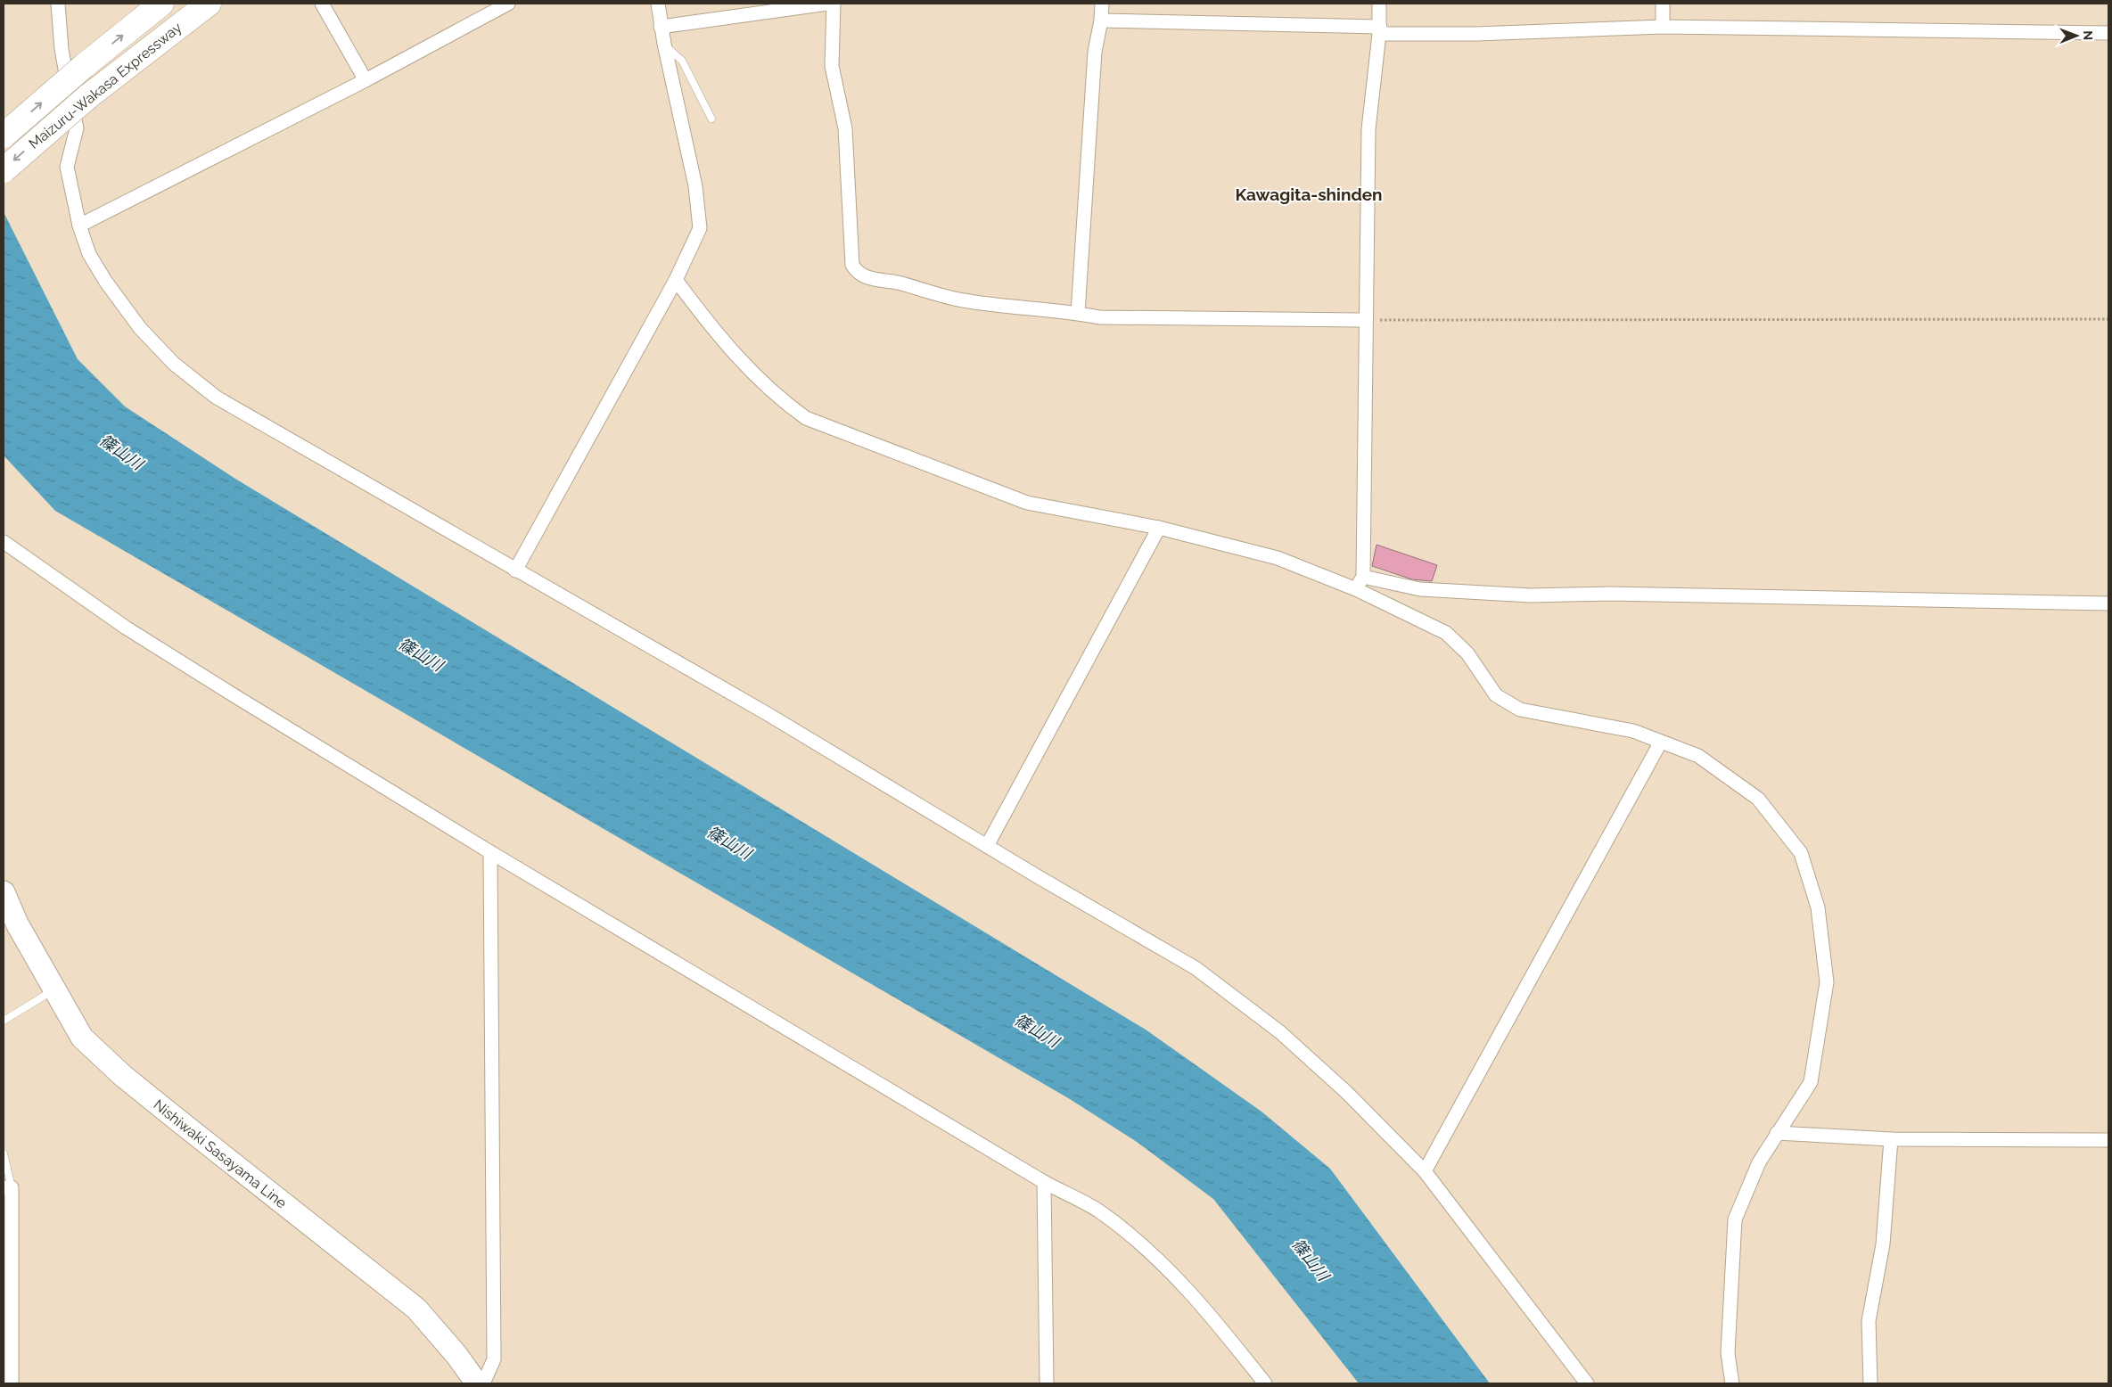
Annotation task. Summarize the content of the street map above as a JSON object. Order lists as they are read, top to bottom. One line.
{"streets":{"highway":["Maizuru-Wakasa Expressway"],"main road":["Nishiwaki Sasayama Line"]},"districts":["Kawagita-shinden"],"water":["篠山川"],"north":"right"}
